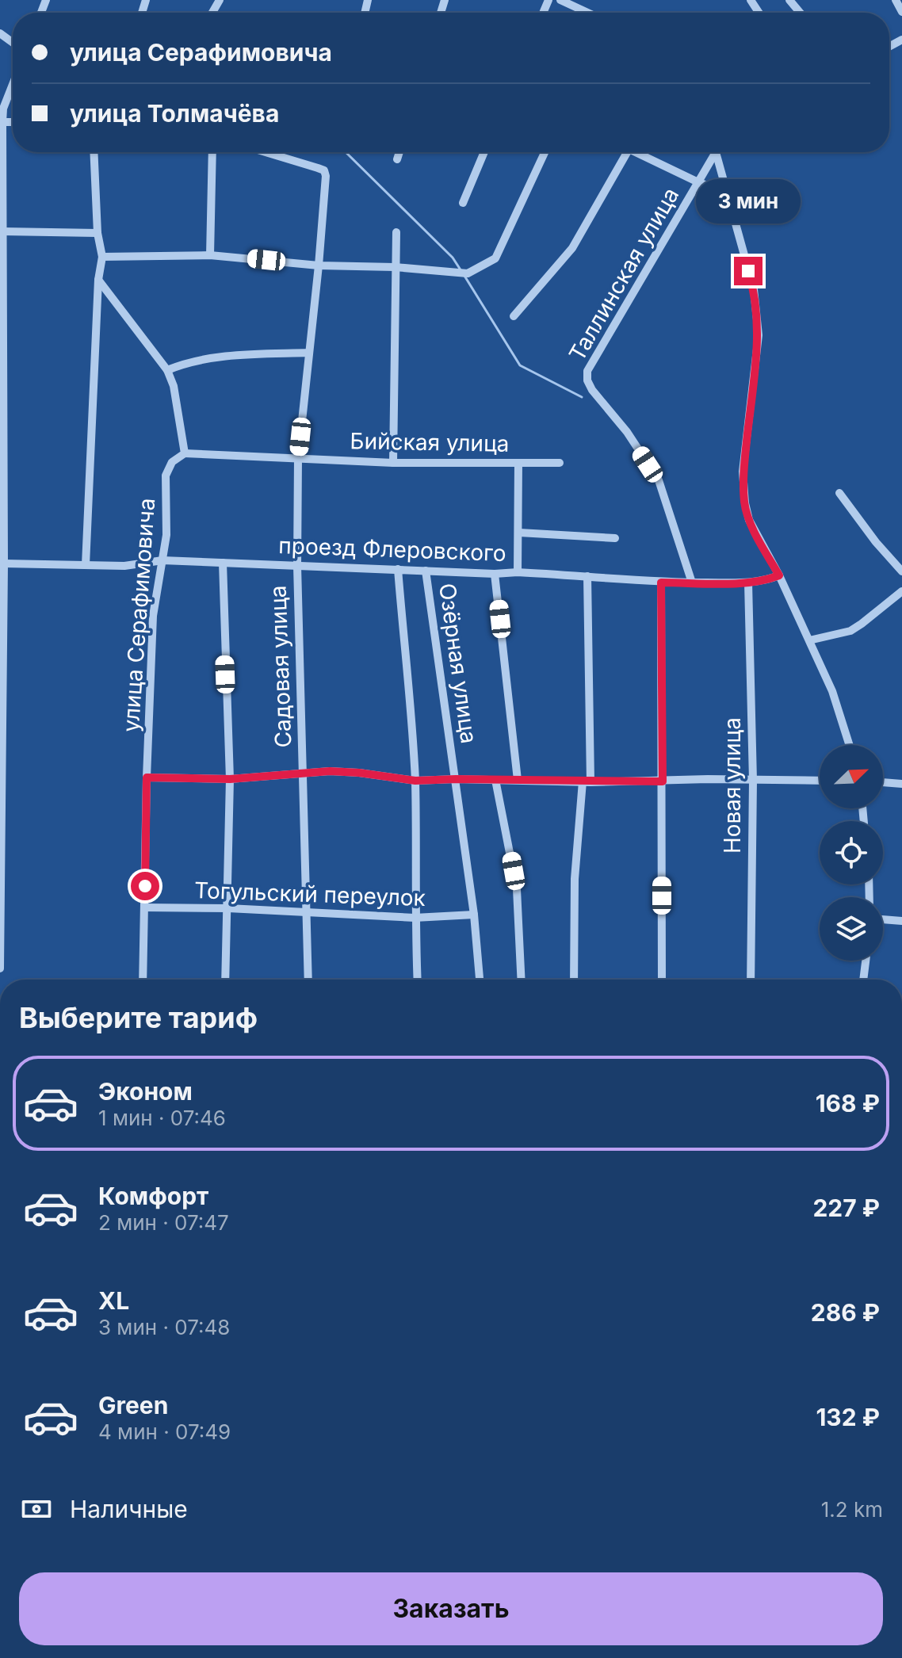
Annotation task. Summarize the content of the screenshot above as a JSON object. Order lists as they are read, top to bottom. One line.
{"streets":{"street":["Таллинская улица","Бийская улица","проезд Флеровского","улица Серафимовича","Озёрная улица","Садовая улица","Новая улица","Тогульский переулок"]},"crossings":[["Таллинская улица","проезд Флеровского"],["Бийская улица","улица Серафимовича"],["Бийская улица","Садовая улица"],["проезд Флеровского","улица Серафимовича"],["проезд Флеровского","Озёрная улица"],["проезд Флеровского","Садовая улица"],["проезд Флеровского","Новая улица"],["улица Серафимовича","Тогульский переулок"],["Озёрная улица","Тогульский переулок"],["Садовая улица","Тогульский переулок"]],"north":"top right","page":{"banner":["улица Серафимовича","улица Толмачёва"],"bubble":"3 мин","heading":"Выберите тариф","list":[{"name":"Эконом","note":"1 мин · 07:46","value":"168 ₽"},{"name":"Комфорт","note":"2 мин · 07:47","value":"227 ₽"},{"name":"XL","note":"3 мин · 07:48","value":"286 ₽"},{"name":"Green","note":"4 мин · 07:49","value":"132 ₽"}],"pay":["Наличные","1.2 km"],"buttons":"Заказать"}}
